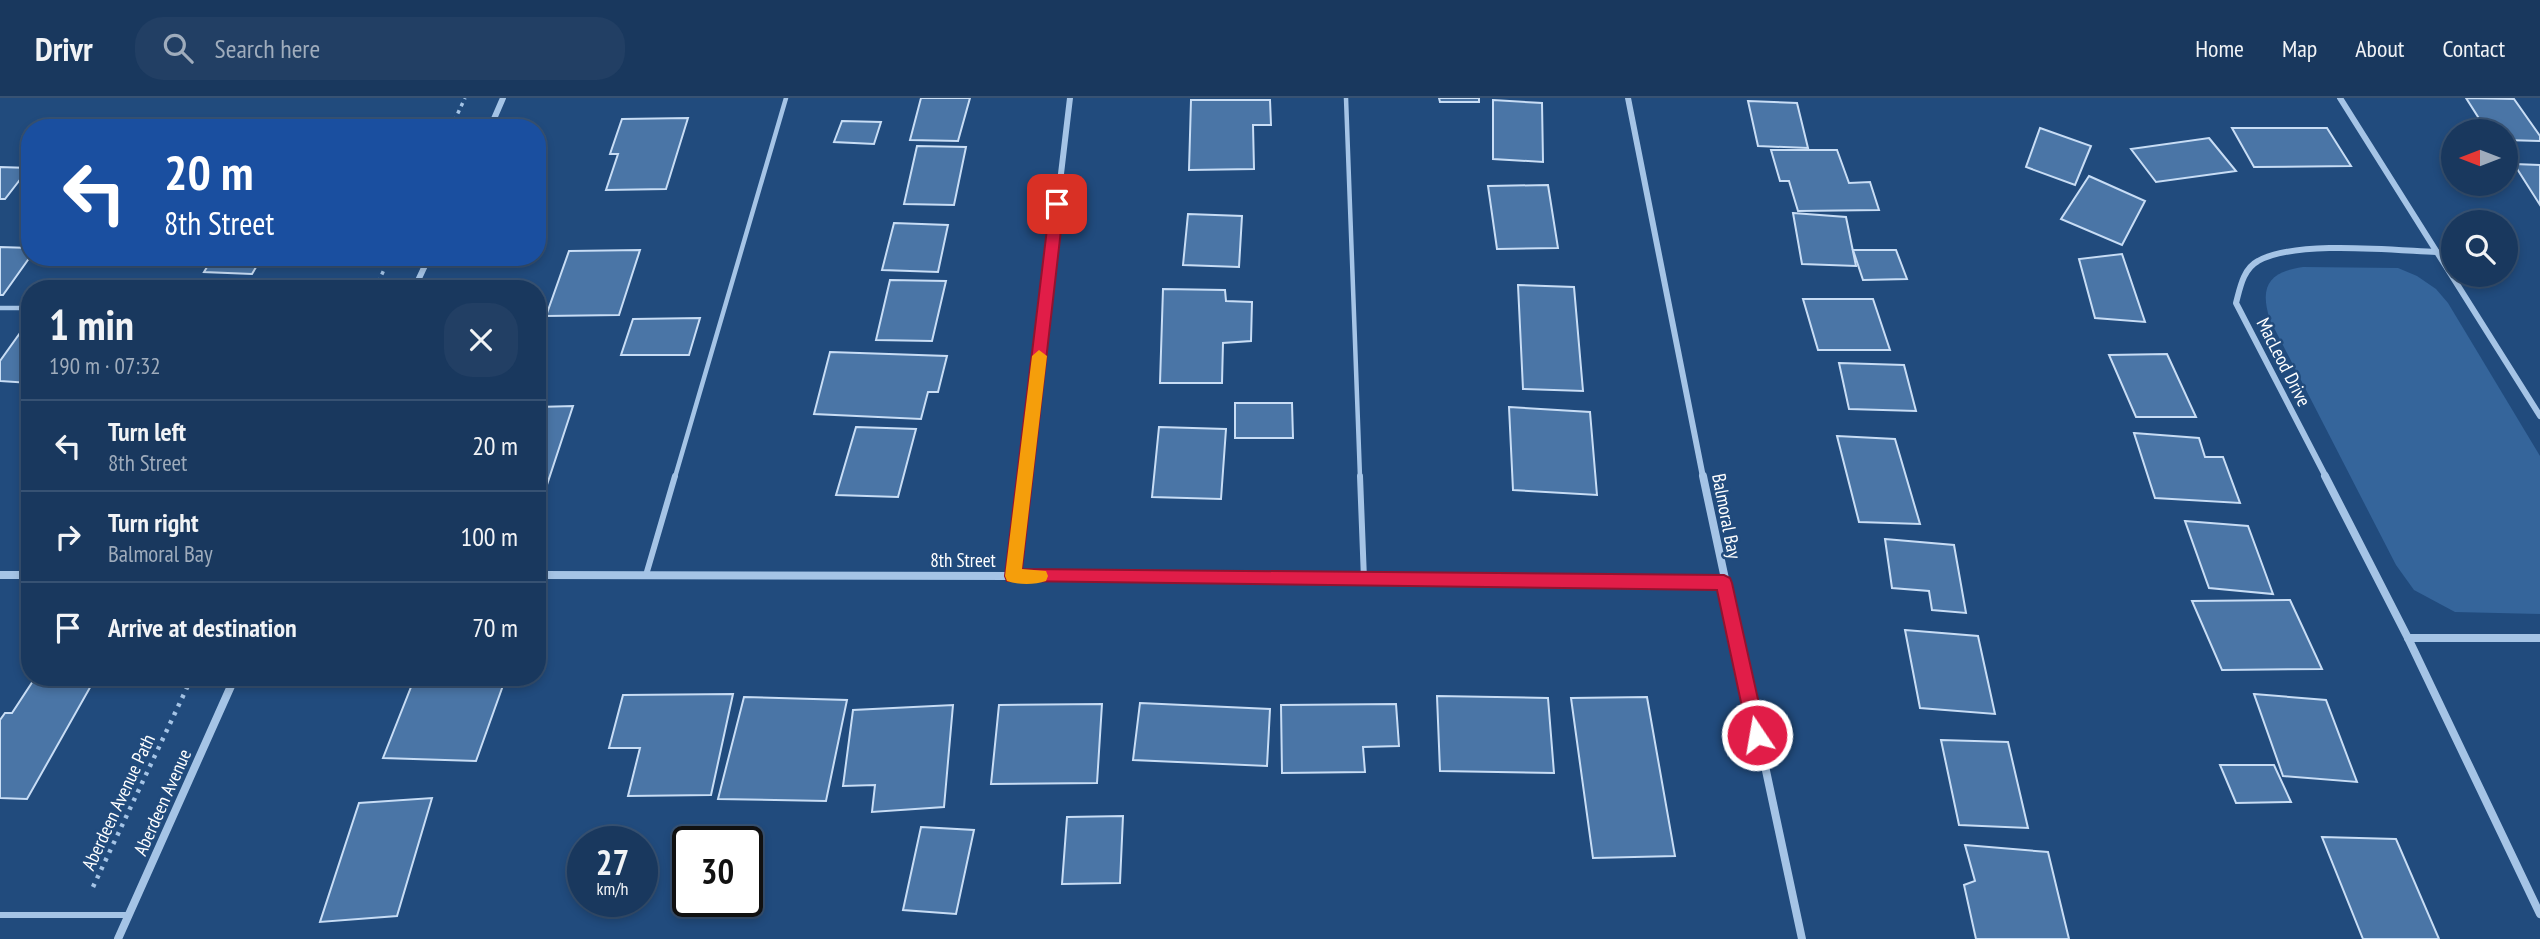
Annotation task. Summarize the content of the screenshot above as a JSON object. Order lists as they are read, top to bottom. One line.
{"streets":{"street":["MacLeod Drive","Balmoral Bay","8th Street","Aberdeen Avenue"],"path":["Aberdeen Avenue Path"]},"crossings":[["Balmoral Bay","8th Street"]],"north":"left","page":{"header":"Drivr","search":"Search here","nav":["Home","Map","About","Contact"],"turn":["20 m","8th Street"],"heading":["1 min","190 m · 07:32"],"list":[{"name":"Turn left","note":"8th Street","value":"20 m"},{"name":"Turn right","note":"Balmoral Bay","value":"100 m"},{"name":"Arrive at destination","value":"70 m"}],"speed":"27 km/h","limit":"30"}}
